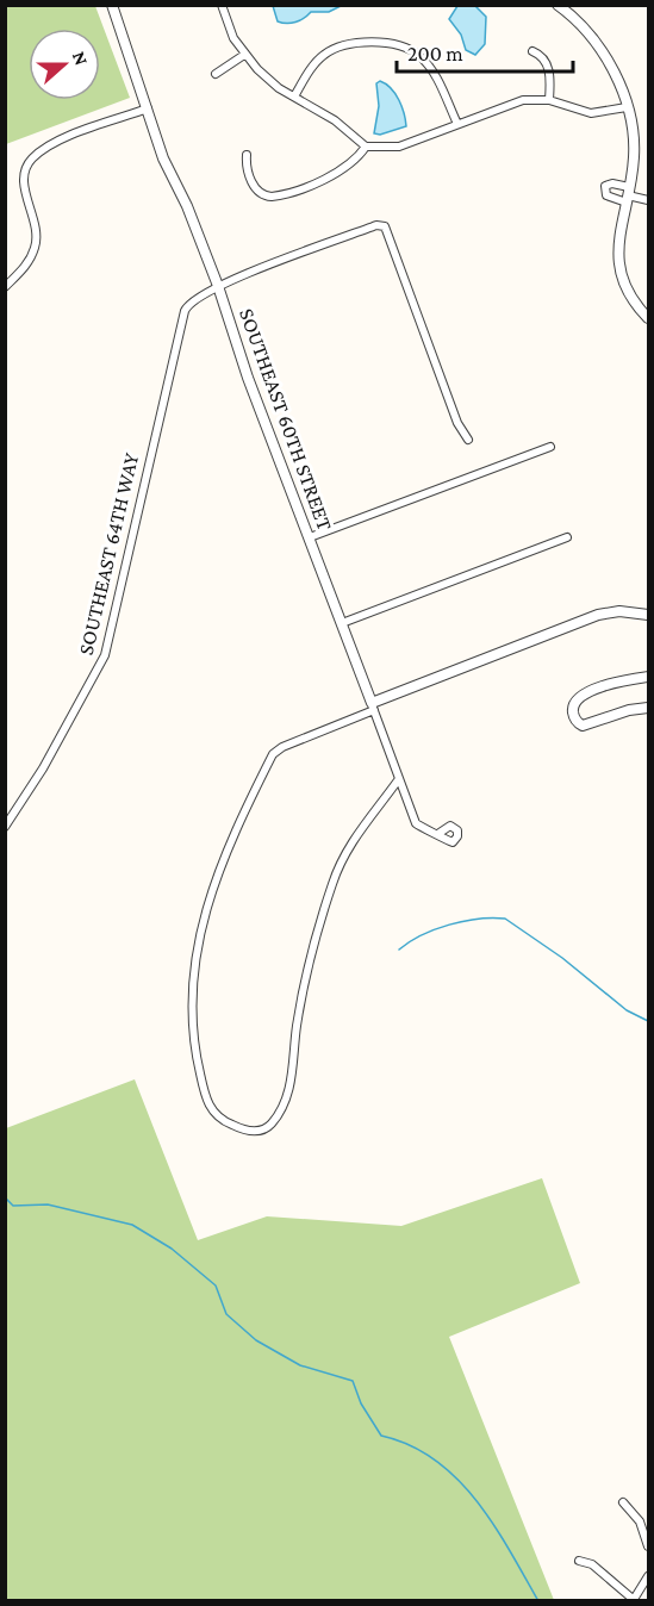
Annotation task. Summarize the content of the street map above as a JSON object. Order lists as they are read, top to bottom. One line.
{"streets":{"street":["SOUTHEAST 60TH STREET","SOUTHEAST 64TH WAY"]},"crossings":[["SOUTHEAST 60TH STREET","SOUTHEAST 64TH WAY"]],"scale_bar":"200 m","north":"right"}
